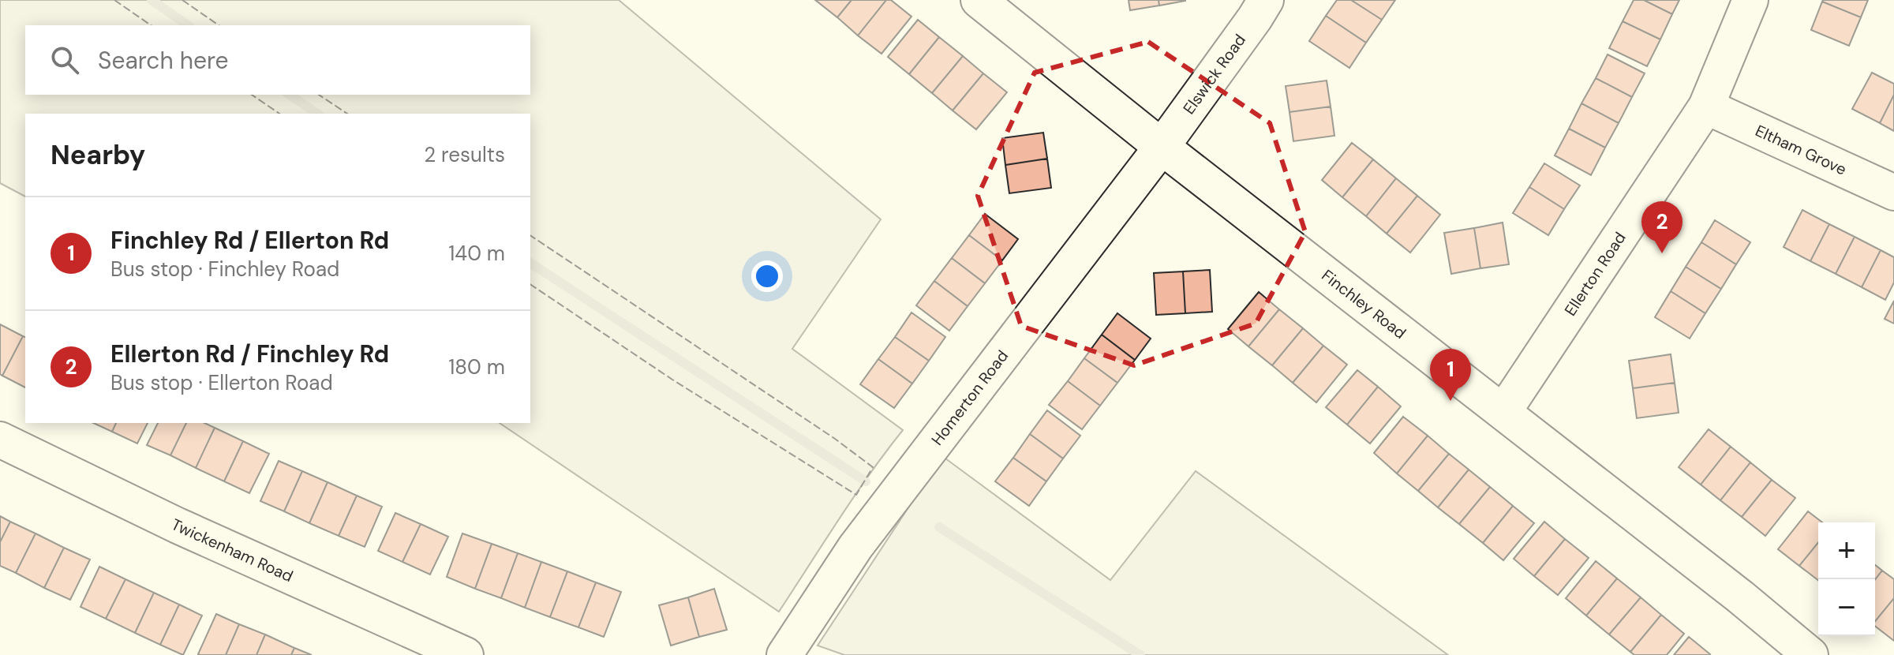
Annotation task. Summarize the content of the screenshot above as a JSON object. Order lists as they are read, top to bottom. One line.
{"streets":{"street":["Elswick Road","Eltham Grove","Ellerton Road","Finchley Road","Homerton Road","Twickenham Road"]},"crossings":[["Elswick Road","Finchley Road"],["Elswick Road","Homerton Road"],["Eltham Grove","Ellerton Road"],["Ellerton Road","Finchley Road"],["Finchley Road","Homerton Road"]],"page":{"search":"Search here","heading":["Nearby","2 results"],"list":[{"mark":"1","name":"Finchley Rd / Ellerton Rd","note":"Bus stop · Finchley Road","value":"140 m"},{"mark":"2","name":"Ellerton Rd / Finchley Rd","note":"Bus stop · Ellerton Road","value":"180 m"}],"pins":["2","1"],"map_buttons":["+","−"]}}
